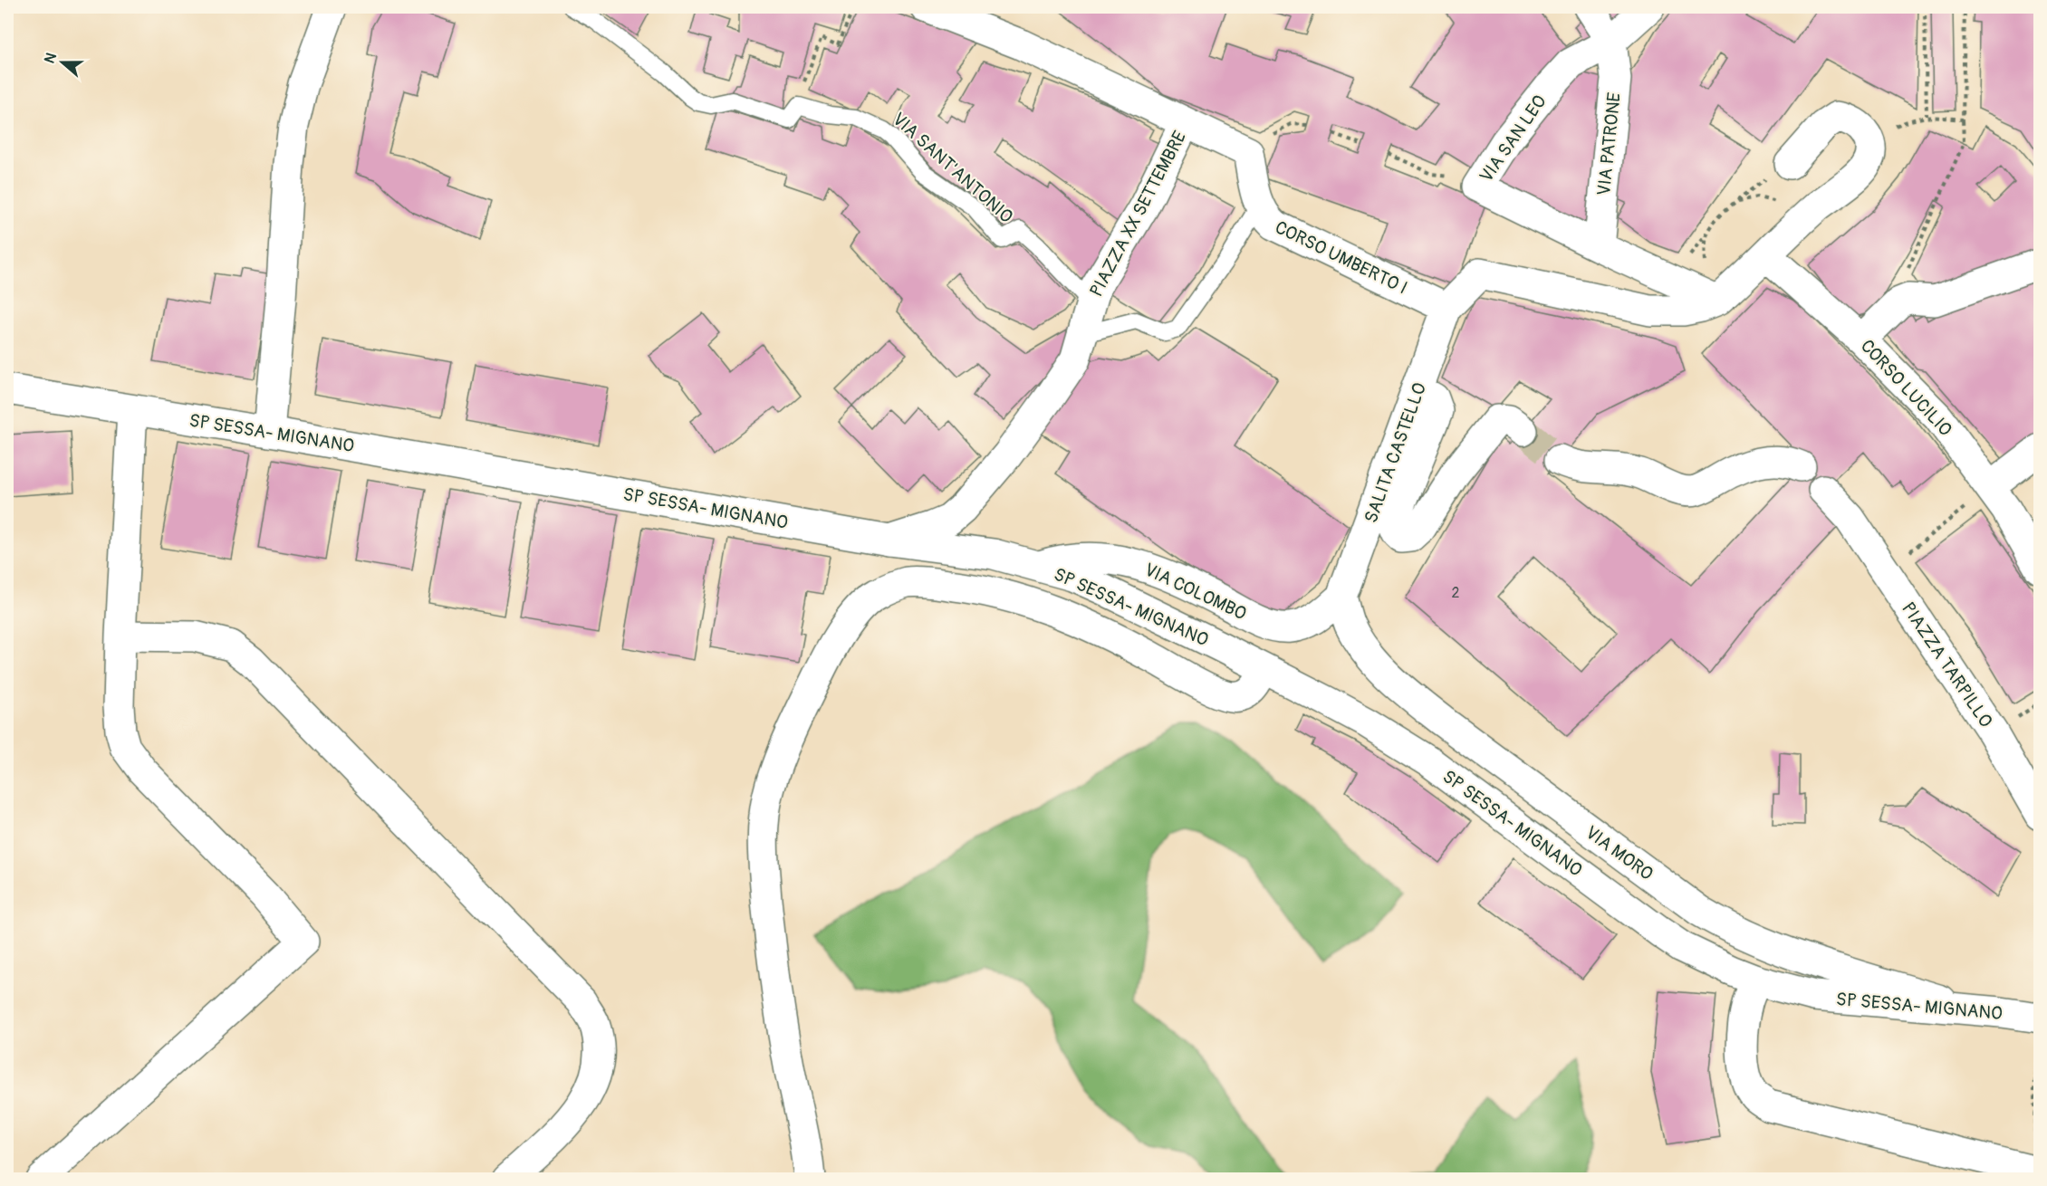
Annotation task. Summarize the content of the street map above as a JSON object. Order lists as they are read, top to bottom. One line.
{"streets":{"street":["VIA SAN LEO","VIA PATRONE","PIAZZA XX SETTEMBRE","CORSO UMBERTO I","CORSO LUCILIO","SP SESSA- MIGNANO","SALITA CASTELLO","VIA COLOMBO","PIAZZA TARPILLO","VIA MORO"],"lane":["VIA SANT'ANTONIO"]},"crossings":[["VIA SAN LEO","VIA PATRONE"],["VIA SANT'ANTONIO","PIAZZA XX SETTEMBRE"],["PIAZZA XX SETTEMBRE","CORSO UMBERTO I"],["PIAZZA XX SETTEMBRE","SP SESSA- MIGNANO"],["CORSO UMBERTO I","SALITA CASTELLO"],["SP SESSA- MIGNANO","VIA COLOMBO"],["SP SESSA- MIGNANO","VIA MORO"],["SALITA CASTELLO","VIA COLOMBO"],["SALITA CASTELLO","VIA MORO"],["VIA COLOMBO","VIA MORO"]],"house_numbers":["2"],"north":"left"}
